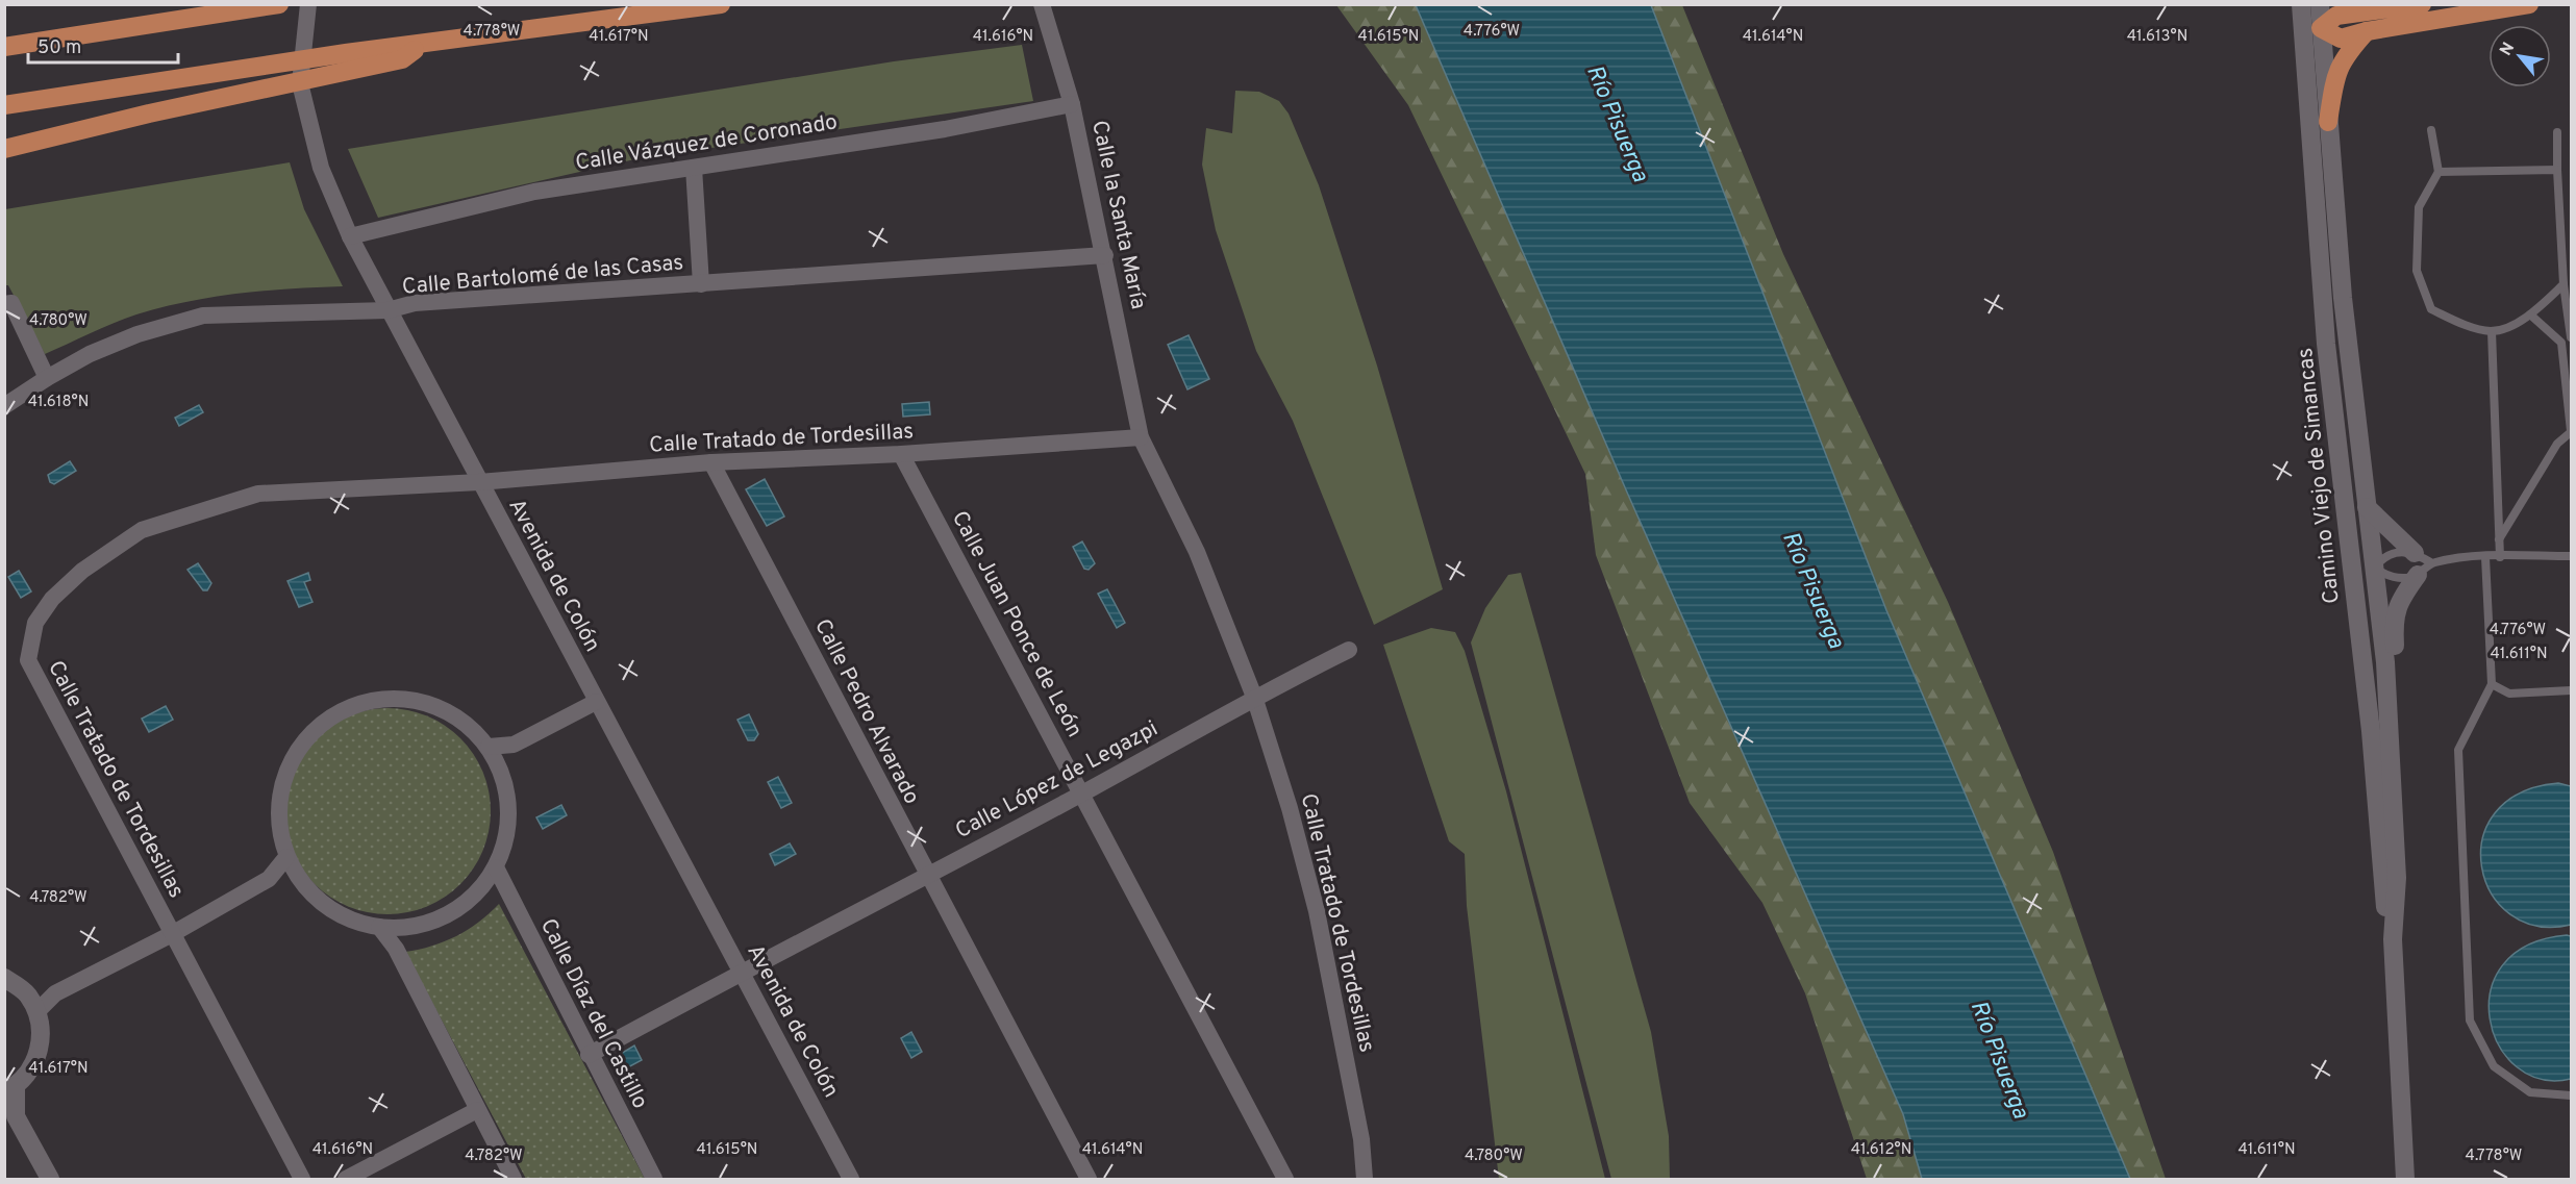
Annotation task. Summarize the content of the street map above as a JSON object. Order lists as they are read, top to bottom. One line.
{"streets":{"street":["Calle Vázquez de Coronado","Calle la Santa María","Calle Bartolomé de las Casas","Calle Tratado de Tordesillas","Camino Viejo de Simancas","Avenida de Colón","Calle Juan Ponce de León","Calle Pedro Alvarado","Calle López de Legazpi","Calle Díaz del Castillo"]},"crossings":[["Calle Vázquez de Coronado","Calle la Santa María"],["Calle Vázquez de Coronado","Avenida de Colón"],["Calle la Santa María","Calle Bartolomé de las Casas"],["Calle la Santa María","Calle Tratado de Tordesillas"],["Calle Bartolomé de las Casas","Avenida de Colón"],["Calle Tratado de Tordesillas","Avenida de Colón"],["Calle Tratado de Tordesillas","Calle Juan Ponce de León"],["Calle Tratado de Tordesillas","Calle Pedro Alvarado"],["Calle Tratado de Tordesillas","Calle López de Legazpi"],["Avenida de Colón","Calle López de Legazpi"],["Calle Juan Ponce de León","Calle López de Legazpi"],["Calle Pedro Alvarado","Calle López de Legazpi"],["Calle López de Legazpi","Calle Díaz del Castillo"]],"water":["Río Pisuerga"],"scale_bar":"50 m","north":"top left","coordinates":["4.778°W","4.776°W","41.617°N","41.616°N","41.615°N","41.614°N","41.613°N","4.780°W","41.618°N","41.611°N","4.782°W","41.612°N"]}
